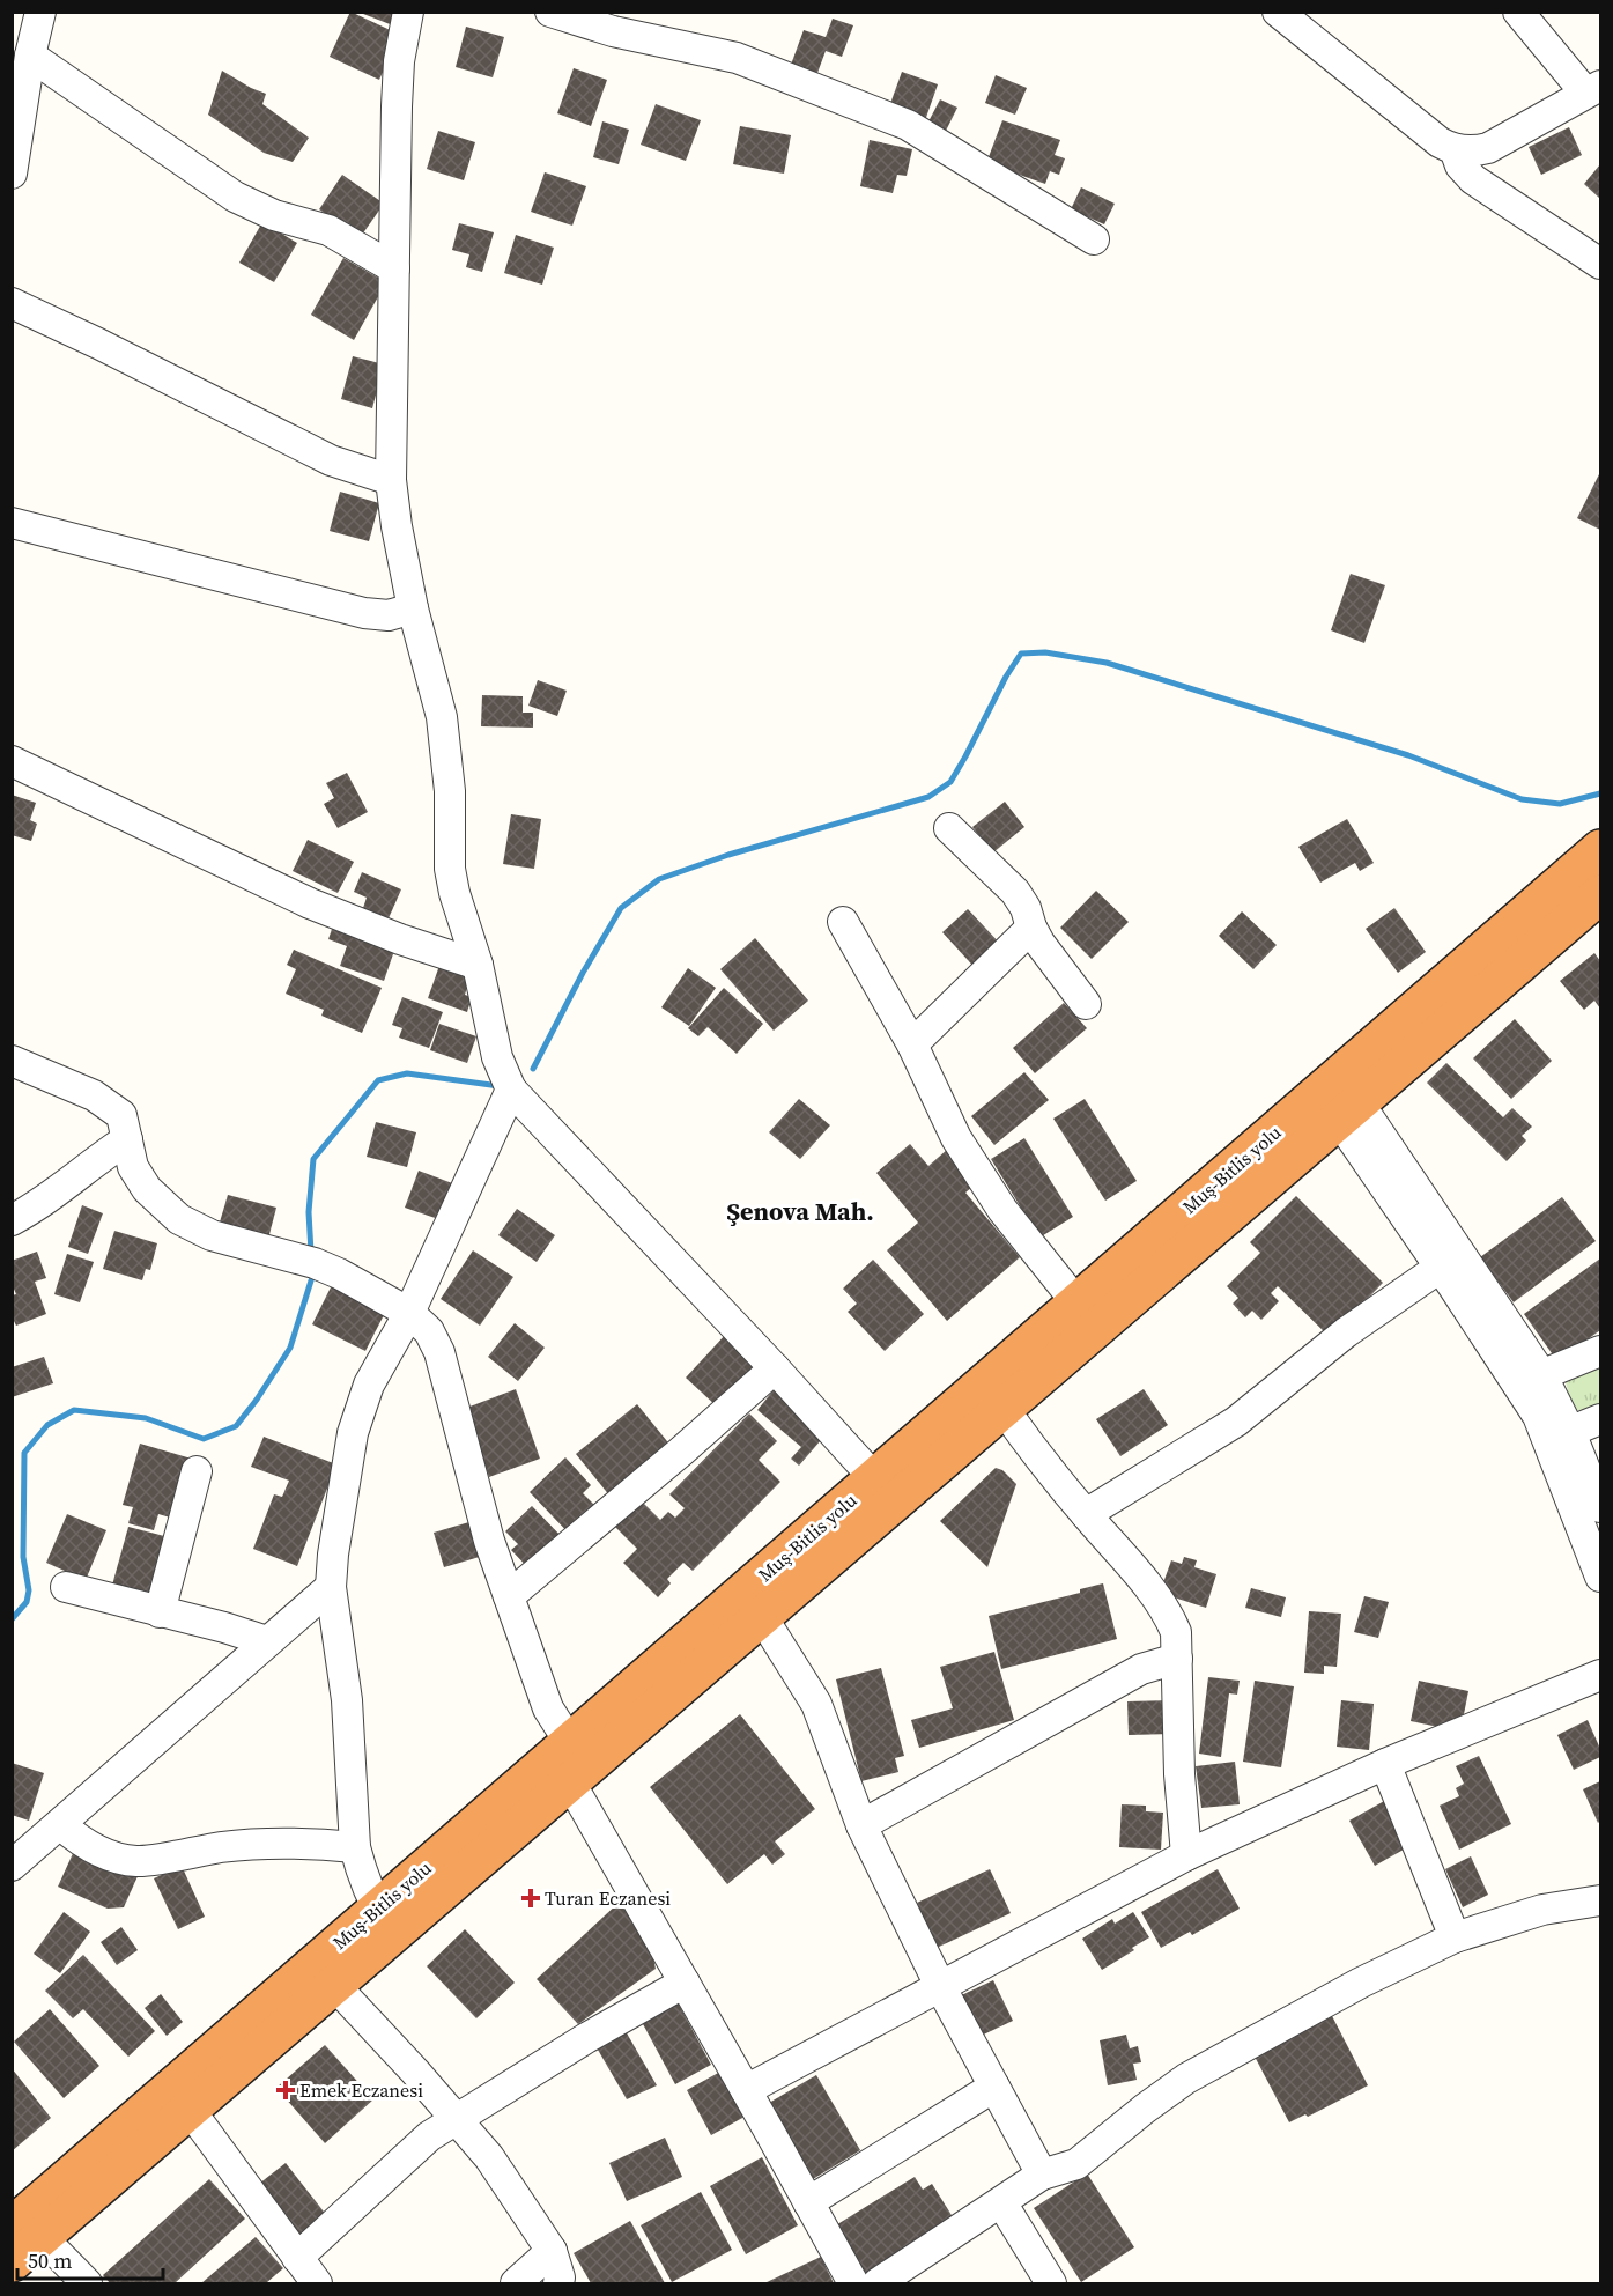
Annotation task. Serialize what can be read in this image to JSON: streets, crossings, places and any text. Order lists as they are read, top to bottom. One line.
{"streets":{"highway":["Muş-Bitlis yolu"]},"districts":["Şenova Mah."],"places":{"health":["Turan Eczanesi","Emek Eczanesi"]},"scale_bar":"50 m"}
